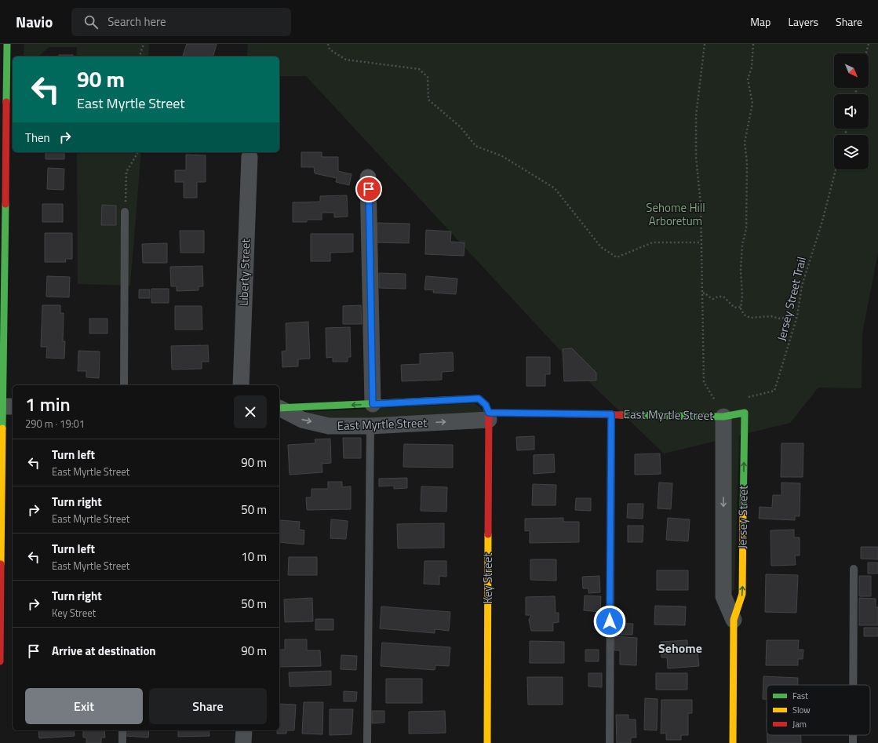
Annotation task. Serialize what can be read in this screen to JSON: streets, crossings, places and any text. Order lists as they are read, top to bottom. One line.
{"streets":{"street":["Liberty Street","East Myrtle Street","Jersey Street","Key Street"],"path":["Jersey Street Trail"]},"crossings":[["East Myrtle Street","Jersey Street"],["East Myrtle Street","Key Street"]],"districts":["Sehome"],"parks":["Sehome Hill Arboretum"],"legend":["Fast","Slow","Jam"],"north":"bottom right","page":{"header":"Navio","search":"Search here","nav":["Map","Layers","Share"],"turn":["90 m","East Myrtle Street"],"then":"Then","heading":["1 min","290 m · 19:01"],"list":[{"name":"Turn left","note":"East Myrtle Street","value":"90 m"},{"name":"Turn right","note":"East Myrtle Street","value":"50 m"},{"name":"Turn left","note":"East Myrtle Street","value":"10 m"},{"name":"Turn right","note":"Key Street","value":"50 m"},{"name":"Arrive at destination","value":"90 m"}],"buttons":["Exit","Share"]}}
